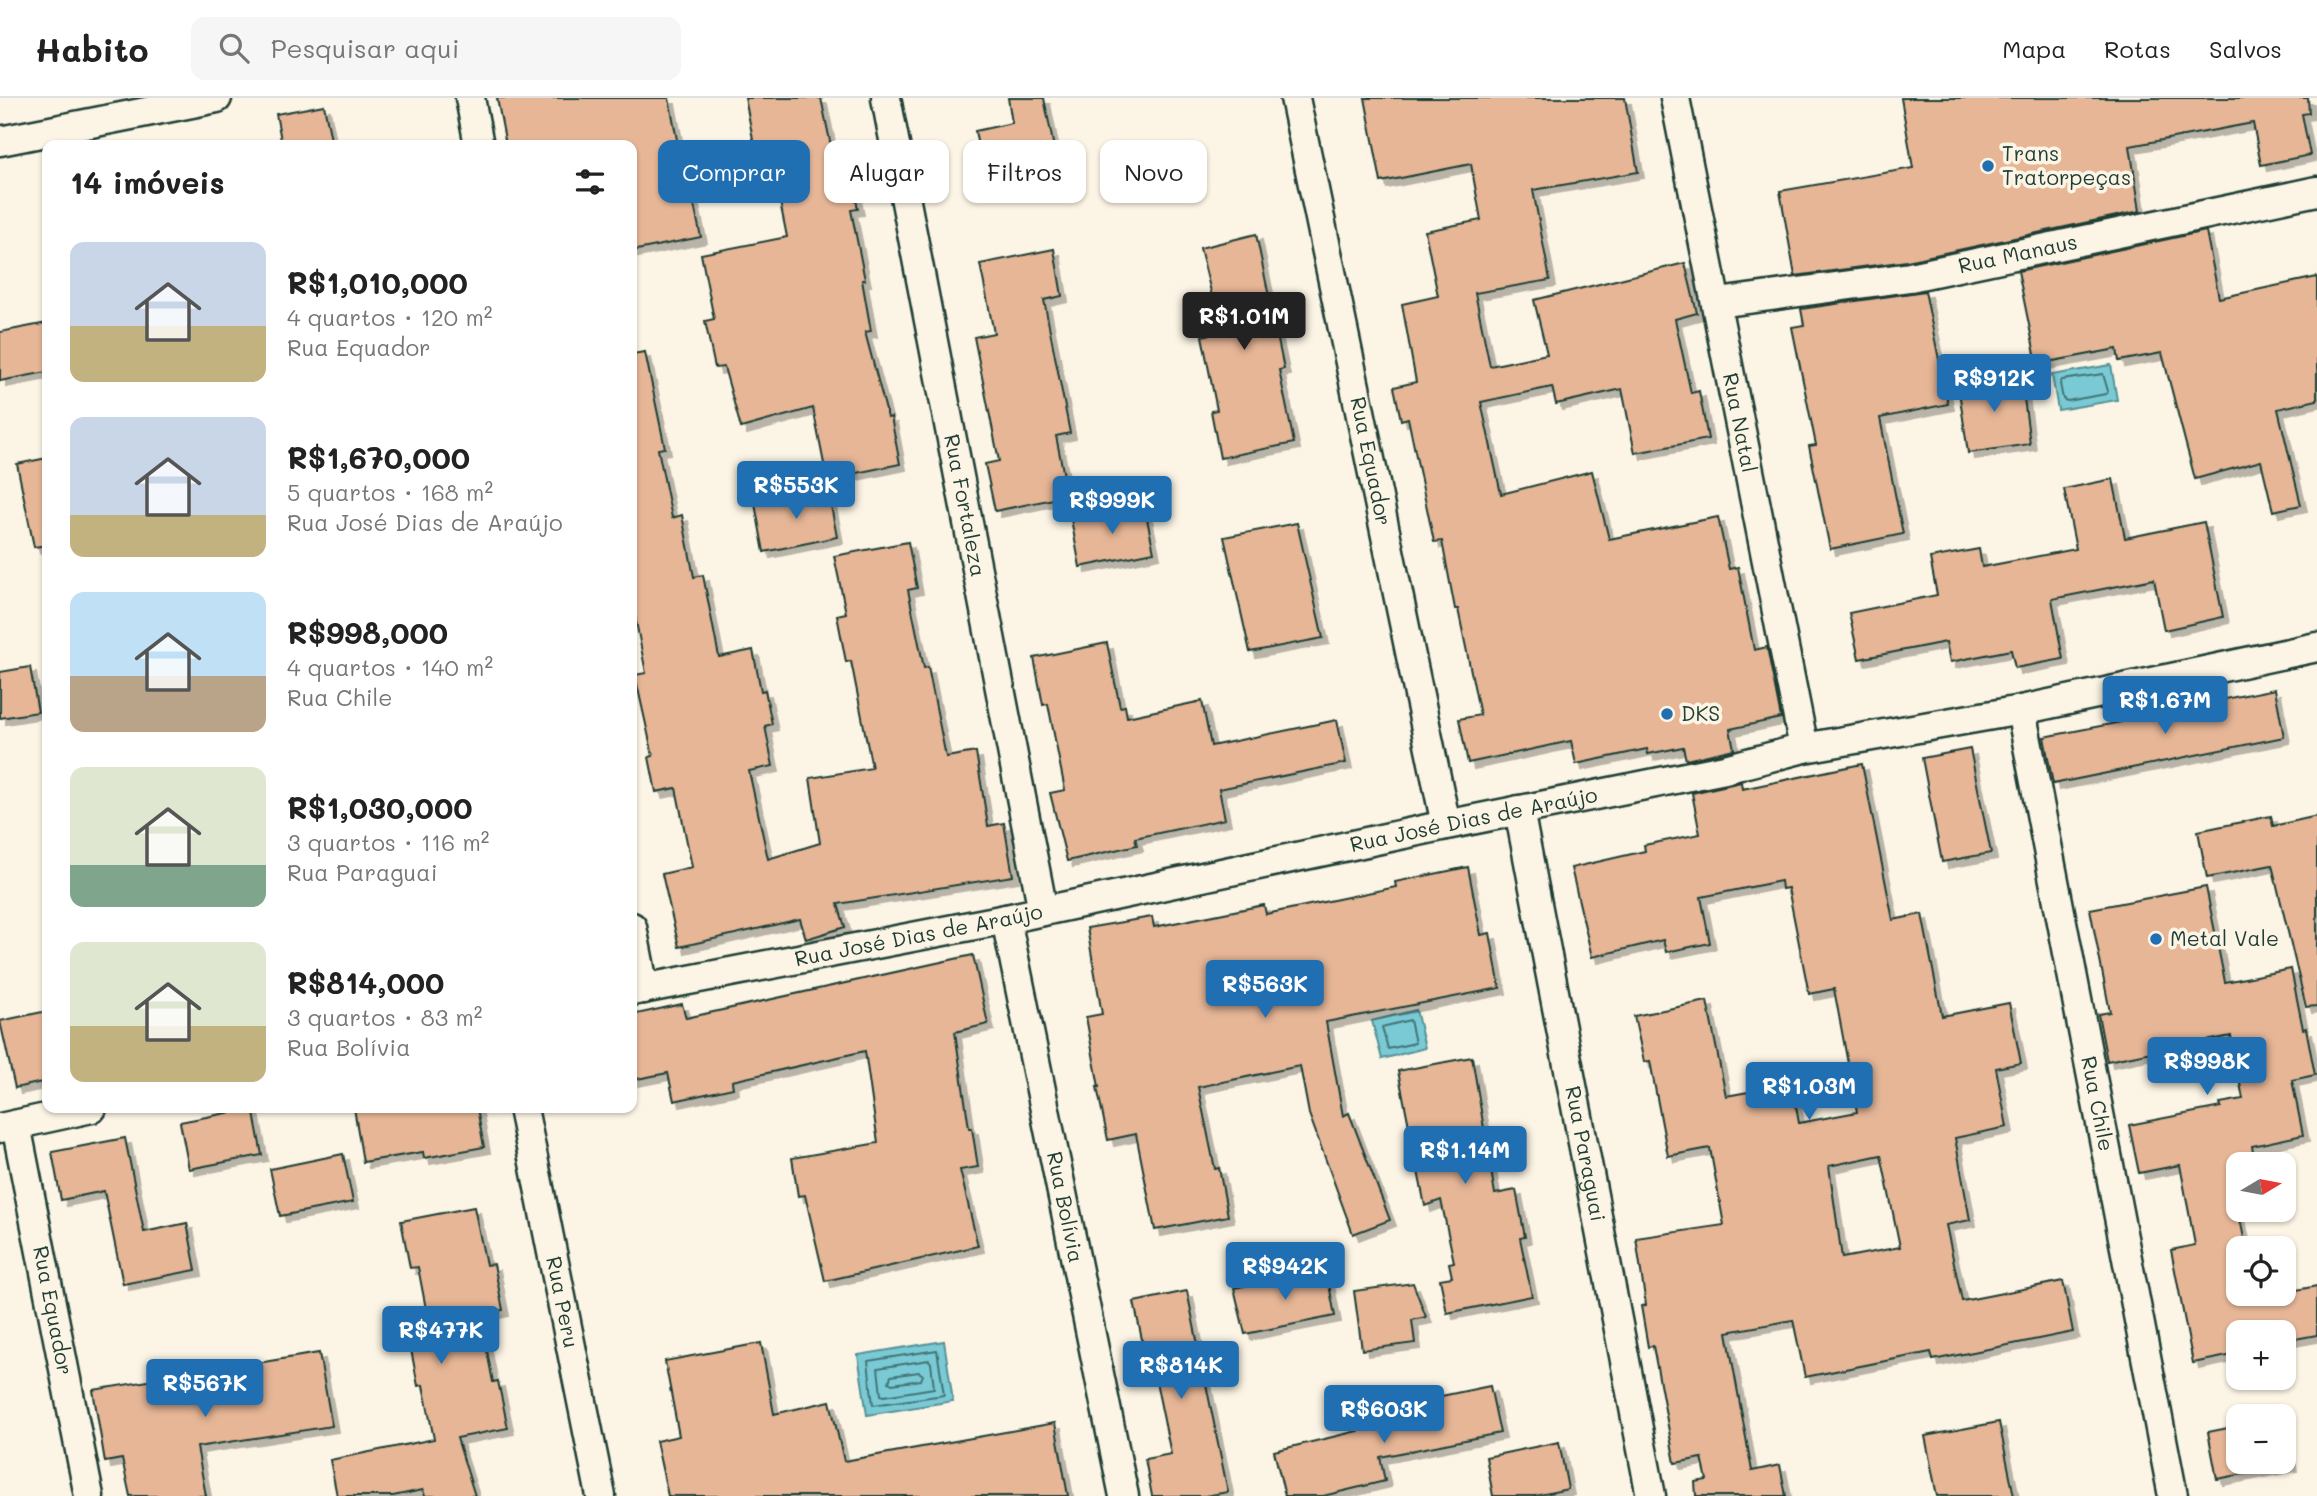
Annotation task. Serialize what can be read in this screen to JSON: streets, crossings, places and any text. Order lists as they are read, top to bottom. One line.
{"streets":{"street":["Rua Manaus","Rua Natal","Rua Equador","Rua Fortaleza","Rua José Dias de Araújo","Rua Chile","Rua Paraguai","Rua Bolívia","Rua Peru"]},"crossings":[["Rua Manaus","Rua Natal"],["Rua Natal","Rua José Dias de Araújo"],["Rua Equador","Rua José Dias de Araújo"],["Rua Fortaleza","Rua José Dias de Araújo"],["Rua José Dias de Araújo","Rua Chile"],["Rua José Dias de Araújo","Rua Paraguai"],["Rua José Dias de Araújo","Rua Bolívia"]],"places":["Trans Tratorpeças","DKS","Metal Vale"],"north":"right","page":{"header":"Habito","search":"Pesquisar aqui","nav":["Mapa","Rotas","Salvos"],"chip":["Comprar","Alugar","Filtros","Novo"],"heading":"14 imóveis","list":[{"name":"R$1,010,000","note":"4 quartos · 120 m² · Rua Equador"},{"name":"R$1,670,000","note":"5 quartos · 168 m² · Rua José Dias de Araújo"},{"name":"R$998,000","note":"4 quartos · 140 m² · Rua Chile"},{"name":"R$1,030,000","note":"3 quartos · 116 m² · Rua Paraguai"},{"name":"R$814,000","note":"3 quartos · 83 m² · Rua Bolívia"}],"price":["R$1.01M","R$912K","R$553K","R$999K","R$1.67M","R$563K","R$998K","R$1.03M","R$1.14M","R$942K","R$477K","R$814K","R$567K","R$603K"],"map_buttons":["+","−"]}}
